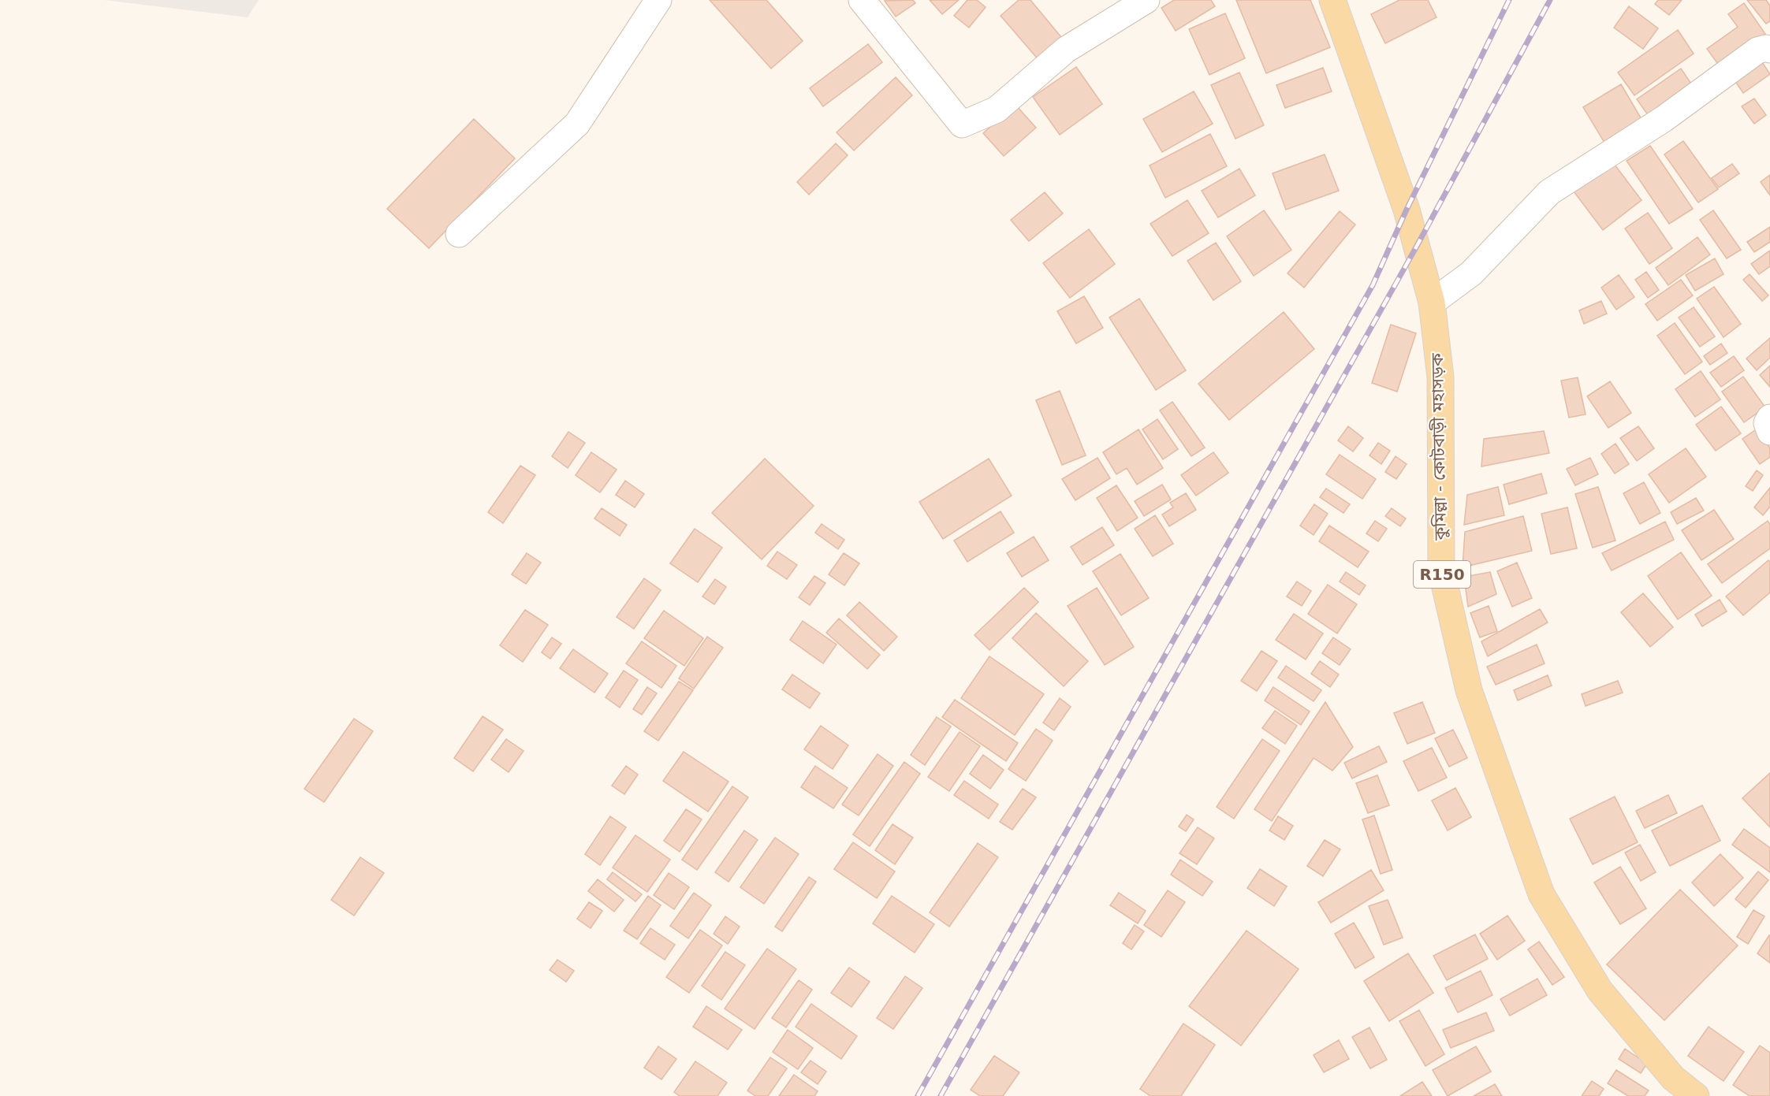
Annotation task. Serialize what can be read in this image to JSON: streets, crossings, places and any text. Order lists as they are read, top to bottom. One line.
{"streets":{"main road":["কুমিল্লা - কোটবাড়ী মহাসড়ক","R150"]}}
